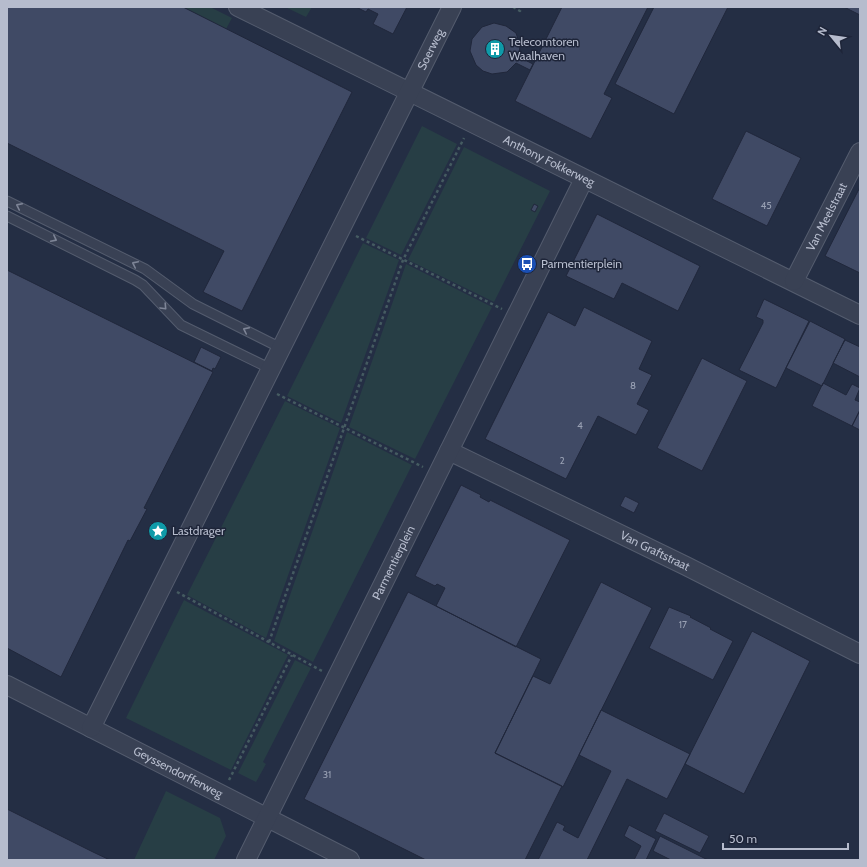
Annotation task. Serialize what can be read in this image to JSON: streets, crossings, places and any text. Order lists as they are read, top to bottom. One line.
{"streets":{"street":["Soerweg","Anthony Fokkerweg","Van Meelstraat","Van Graftstraat","Parmentierplein","Geyssendorfferweg"]},"crossings":[["Soerweg","Anthony Fokkerweg"],["Anthony Fokkerweg","Van Meelstraat"],["Anthony Fokkerweg","Parmentierplein"],["Van Graftstraat","Parmentierplein"],["Parmentierplein","Geyssendorfferweg"]],"places":{"building":["Telecomtoren Waalhaven"],"bus stop":["Parmentierplein"],"place":["Lastdrager"]},"house_numbers":["45","8","4","2","17","31"],"scale_bar":"50 m","north":"top left"}
